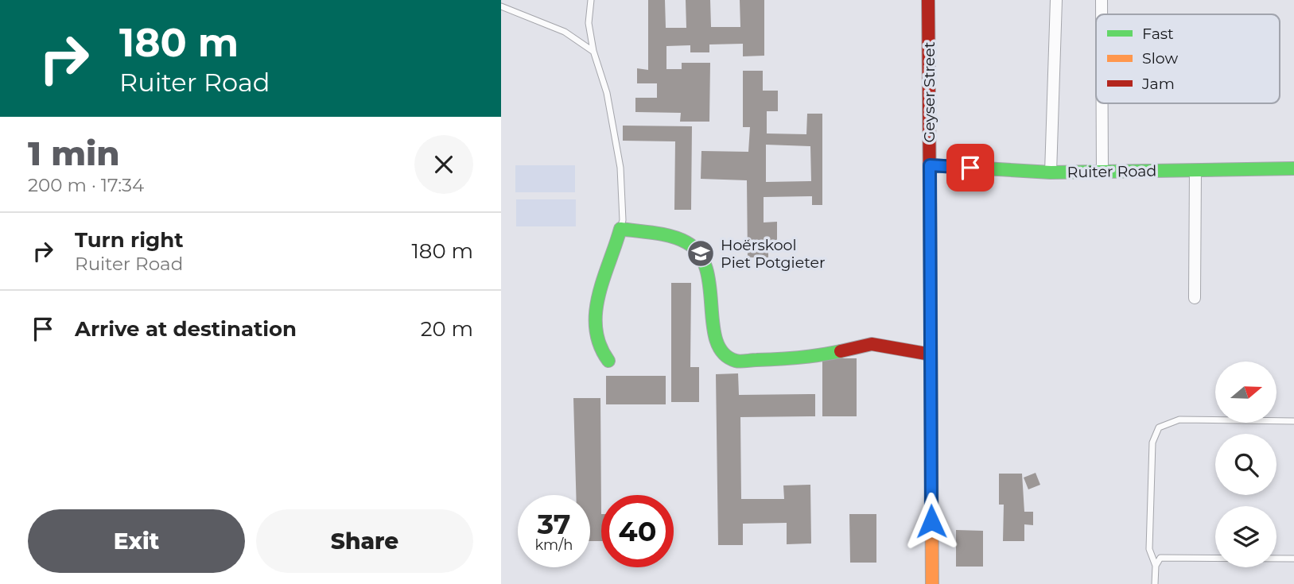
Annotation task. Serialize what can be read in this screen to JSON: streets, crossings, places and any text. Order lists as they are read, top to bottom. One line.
{"streets":{"street":["Geyser Street","Ruiter Road"]},"crossings":[["Geyser Street","Ruiter Road"]],"places":{"school or university":["Hoërskool Piet Potgieter"]},"legend":["Fast","Slow","Jam"],"north":"right","page":{"turn":["180 m","Ruiter Road"],"heading":["1 min","200 m · 17:34"],"list":[{"name":"Turn right","note":"Ruiter Road","value":"180 m"},{"name":"Arrive at destination","value":"20 m"}],"speed":"37 km/h","limit":"40","buttons":["Exit","Share"]}}
